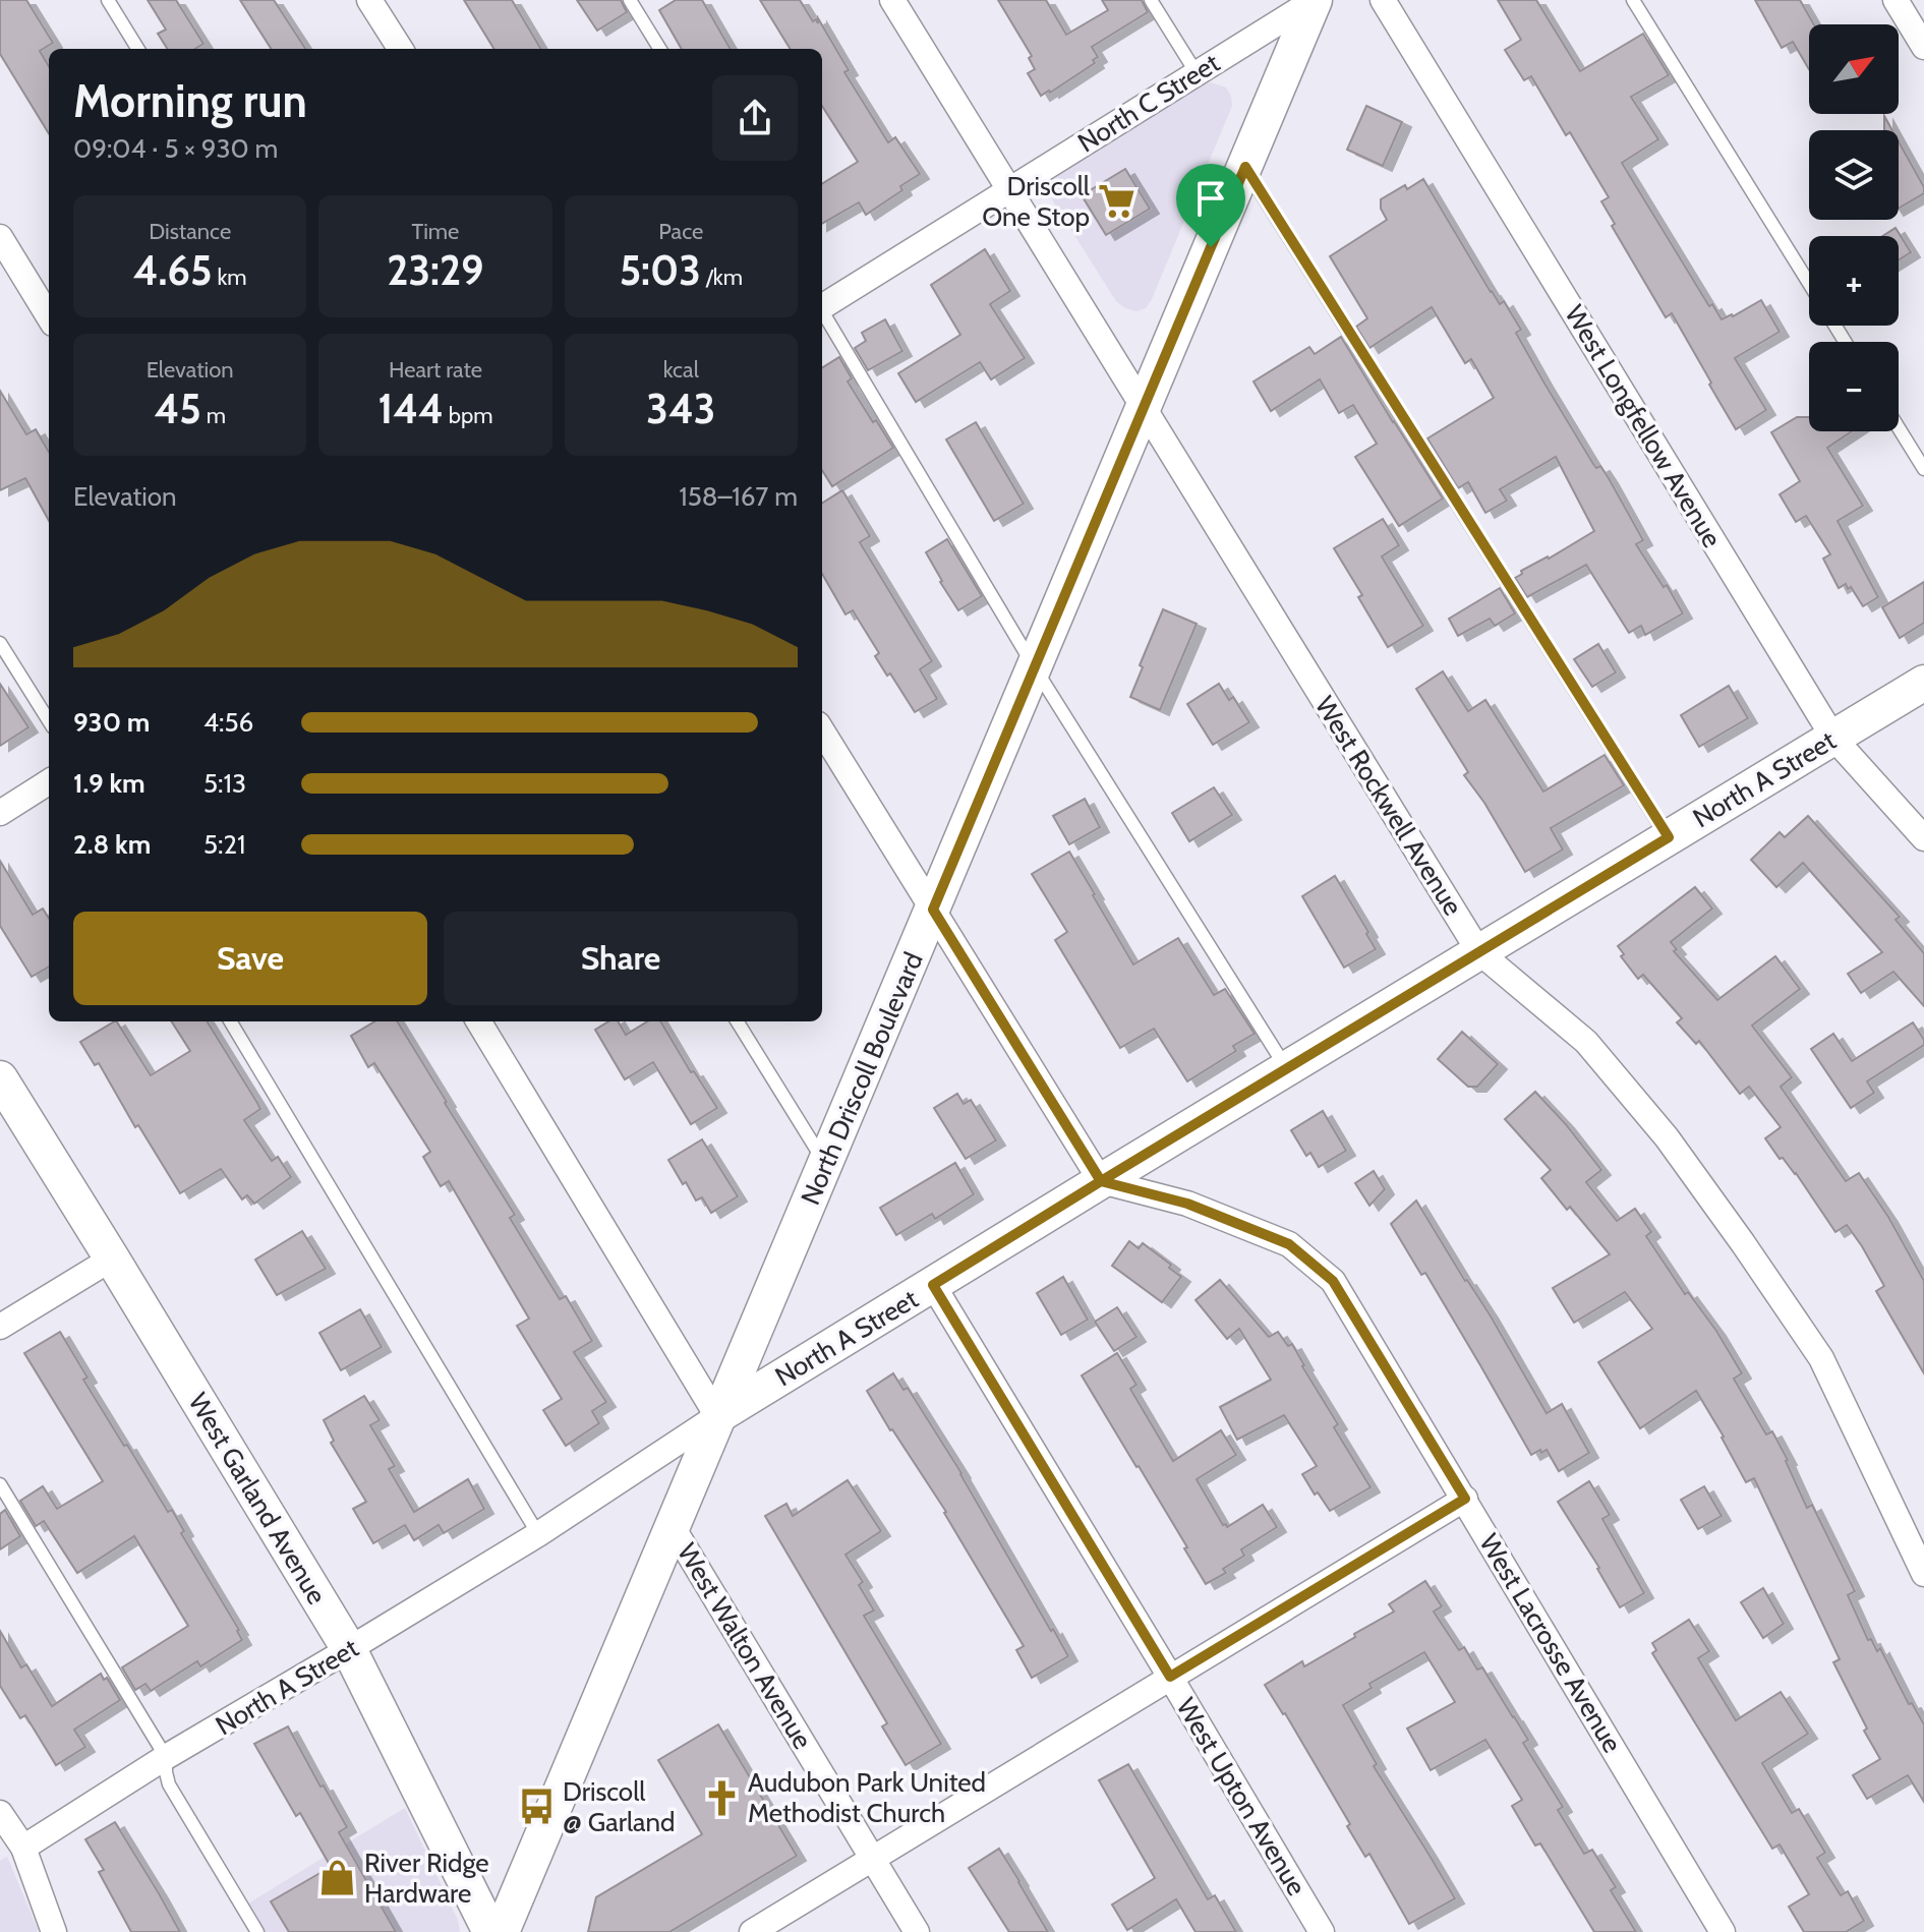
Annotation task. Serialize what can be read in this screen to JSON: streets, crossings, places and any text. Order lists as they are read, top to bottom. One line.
{"streets":{"street":["North C Street","West Longfellow Avenue","North A Street","West Rockwell Avenue","North Driscoll Boulevard","West Garland Avenue","West Lacrosse Avenue","West Walton Avenue","West Upton Avenue"]},"crossings":[["North C Street","West Rockwell Avenue"],["North C Street","North Driscoll Boulevard"],["West Longfellow Avenue","North A Street"],["North A Street","West Rockwell Avenue"],["North A Street","North Driscoll Boulevard"],["North A Street","West Garland Avenue"],["North A Street","West Lacrosse Avenue"],["North A Street","West Upton Avenue"],["West Rockwell Avenue","North Driscoll Boulevard"],["North Driscoll Boulevard","West Walton Avenue"]],"places":{"supermarket":["Driscoll One Stop"],"church":["Audubon Park United Methodist Church"],"bus stop":["Driscoll @ Garland"],"shop":["River Ridge Hardware"]},"north":"top right","page":{"map_buttons":["+","−"],"heading":["Morning run","09:04 · 5 × 930 m"],"stats":[["Distance","4.65 km"],["Time","23:29"],["Pace","5:03 /km"],["Elevation","45 m"],["Heart rate","144 bpm"],["kcal","343"]],"chart":["Elevation","158–167 m"],"list":[{"name":"930 m","note":"4:56"},{"name":"1.9 km","note":"5:13"},{"name":"2.8 km","note":"5:21"}],"buttons":["Save","Share"]}}
